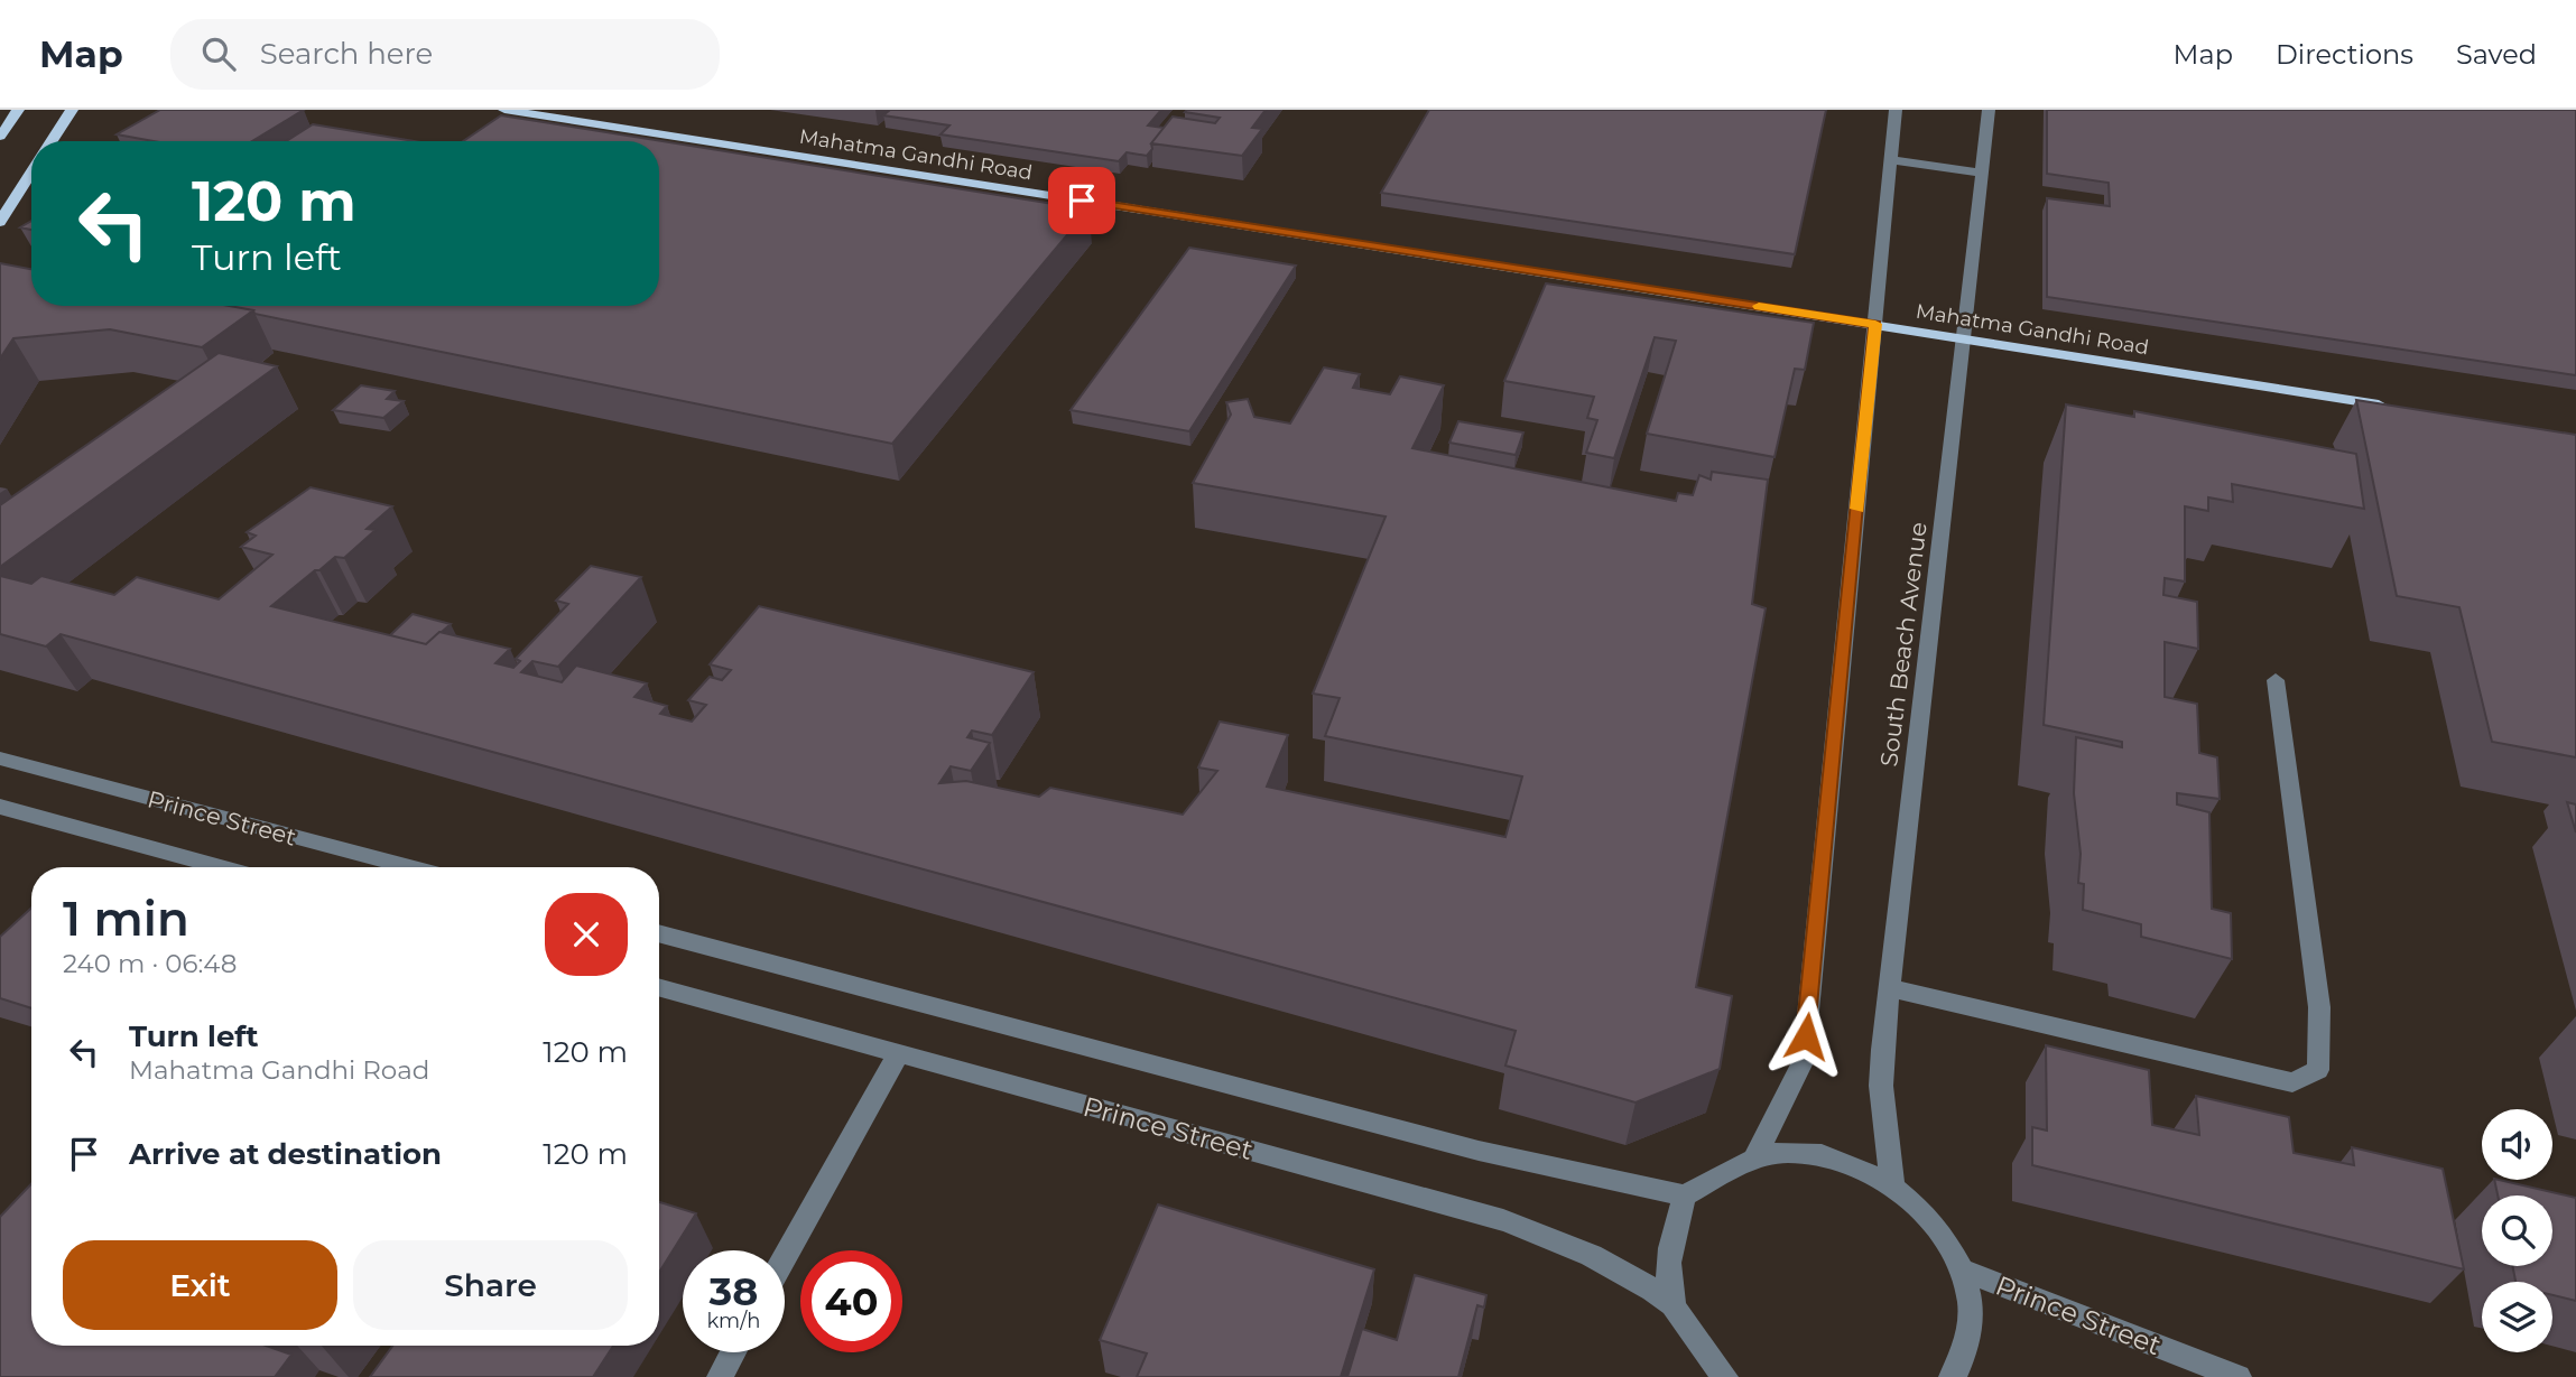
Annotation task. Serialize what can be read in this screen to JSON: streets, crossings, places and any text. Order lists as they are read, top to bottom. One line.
{"streets":{"main road":["Mahatma Gandhi Road"],"street":["South Beach Avenue","Prince Street"]},"crossings":[["Mahatma Gandhi Road","South Beach Avenue"]],"page":{"header":"Map","search":"Search here","nav":["Map","Directions","Saved"],"turn":["120 m","Turn left"],"heading":["1 min","240 m · 06:48"],"list":[{"name":"Turn left","note":"Mahatma Gandhi Road","value":"120 m"},{"name":"Arrive at destination","value":"120 m"}],"buttons":["Exit","Share"],"speed":"38 km/h","limit":"40"}}
